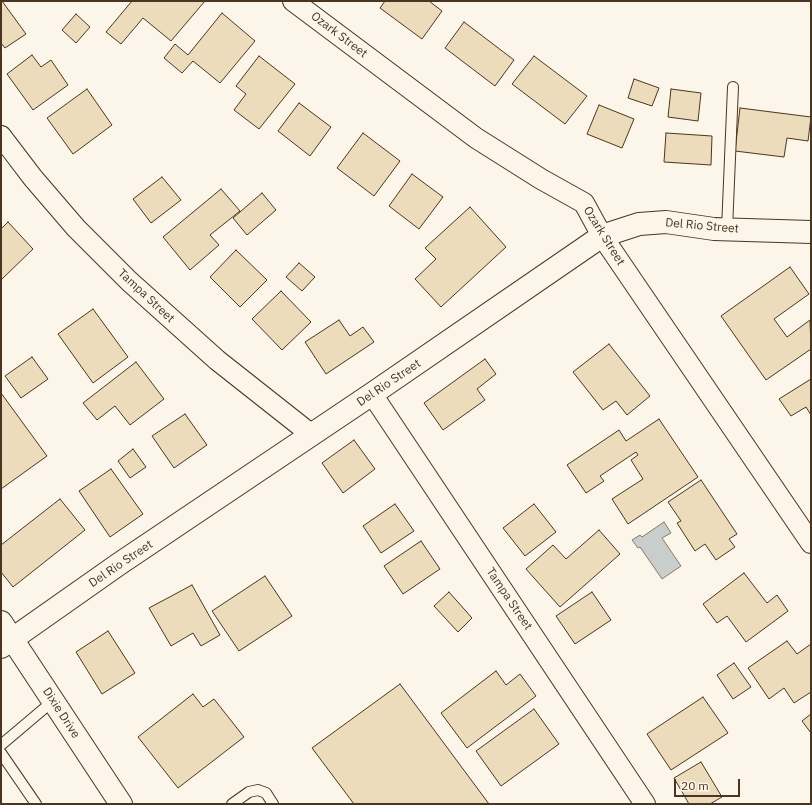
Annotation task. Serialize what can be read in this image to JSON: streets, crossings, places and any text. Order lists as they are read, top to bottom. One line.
{"streets":{"street":["Ozark Street","Del Rio Street","Tampa Street","Dixie Drive"]},"crossings":[["Ozark Street","Del Rio Street"],["Del Rio Street","Tampa Street"],["Del Rio Street","Dixie Drive"]],"scale_bar":"20 m"}
